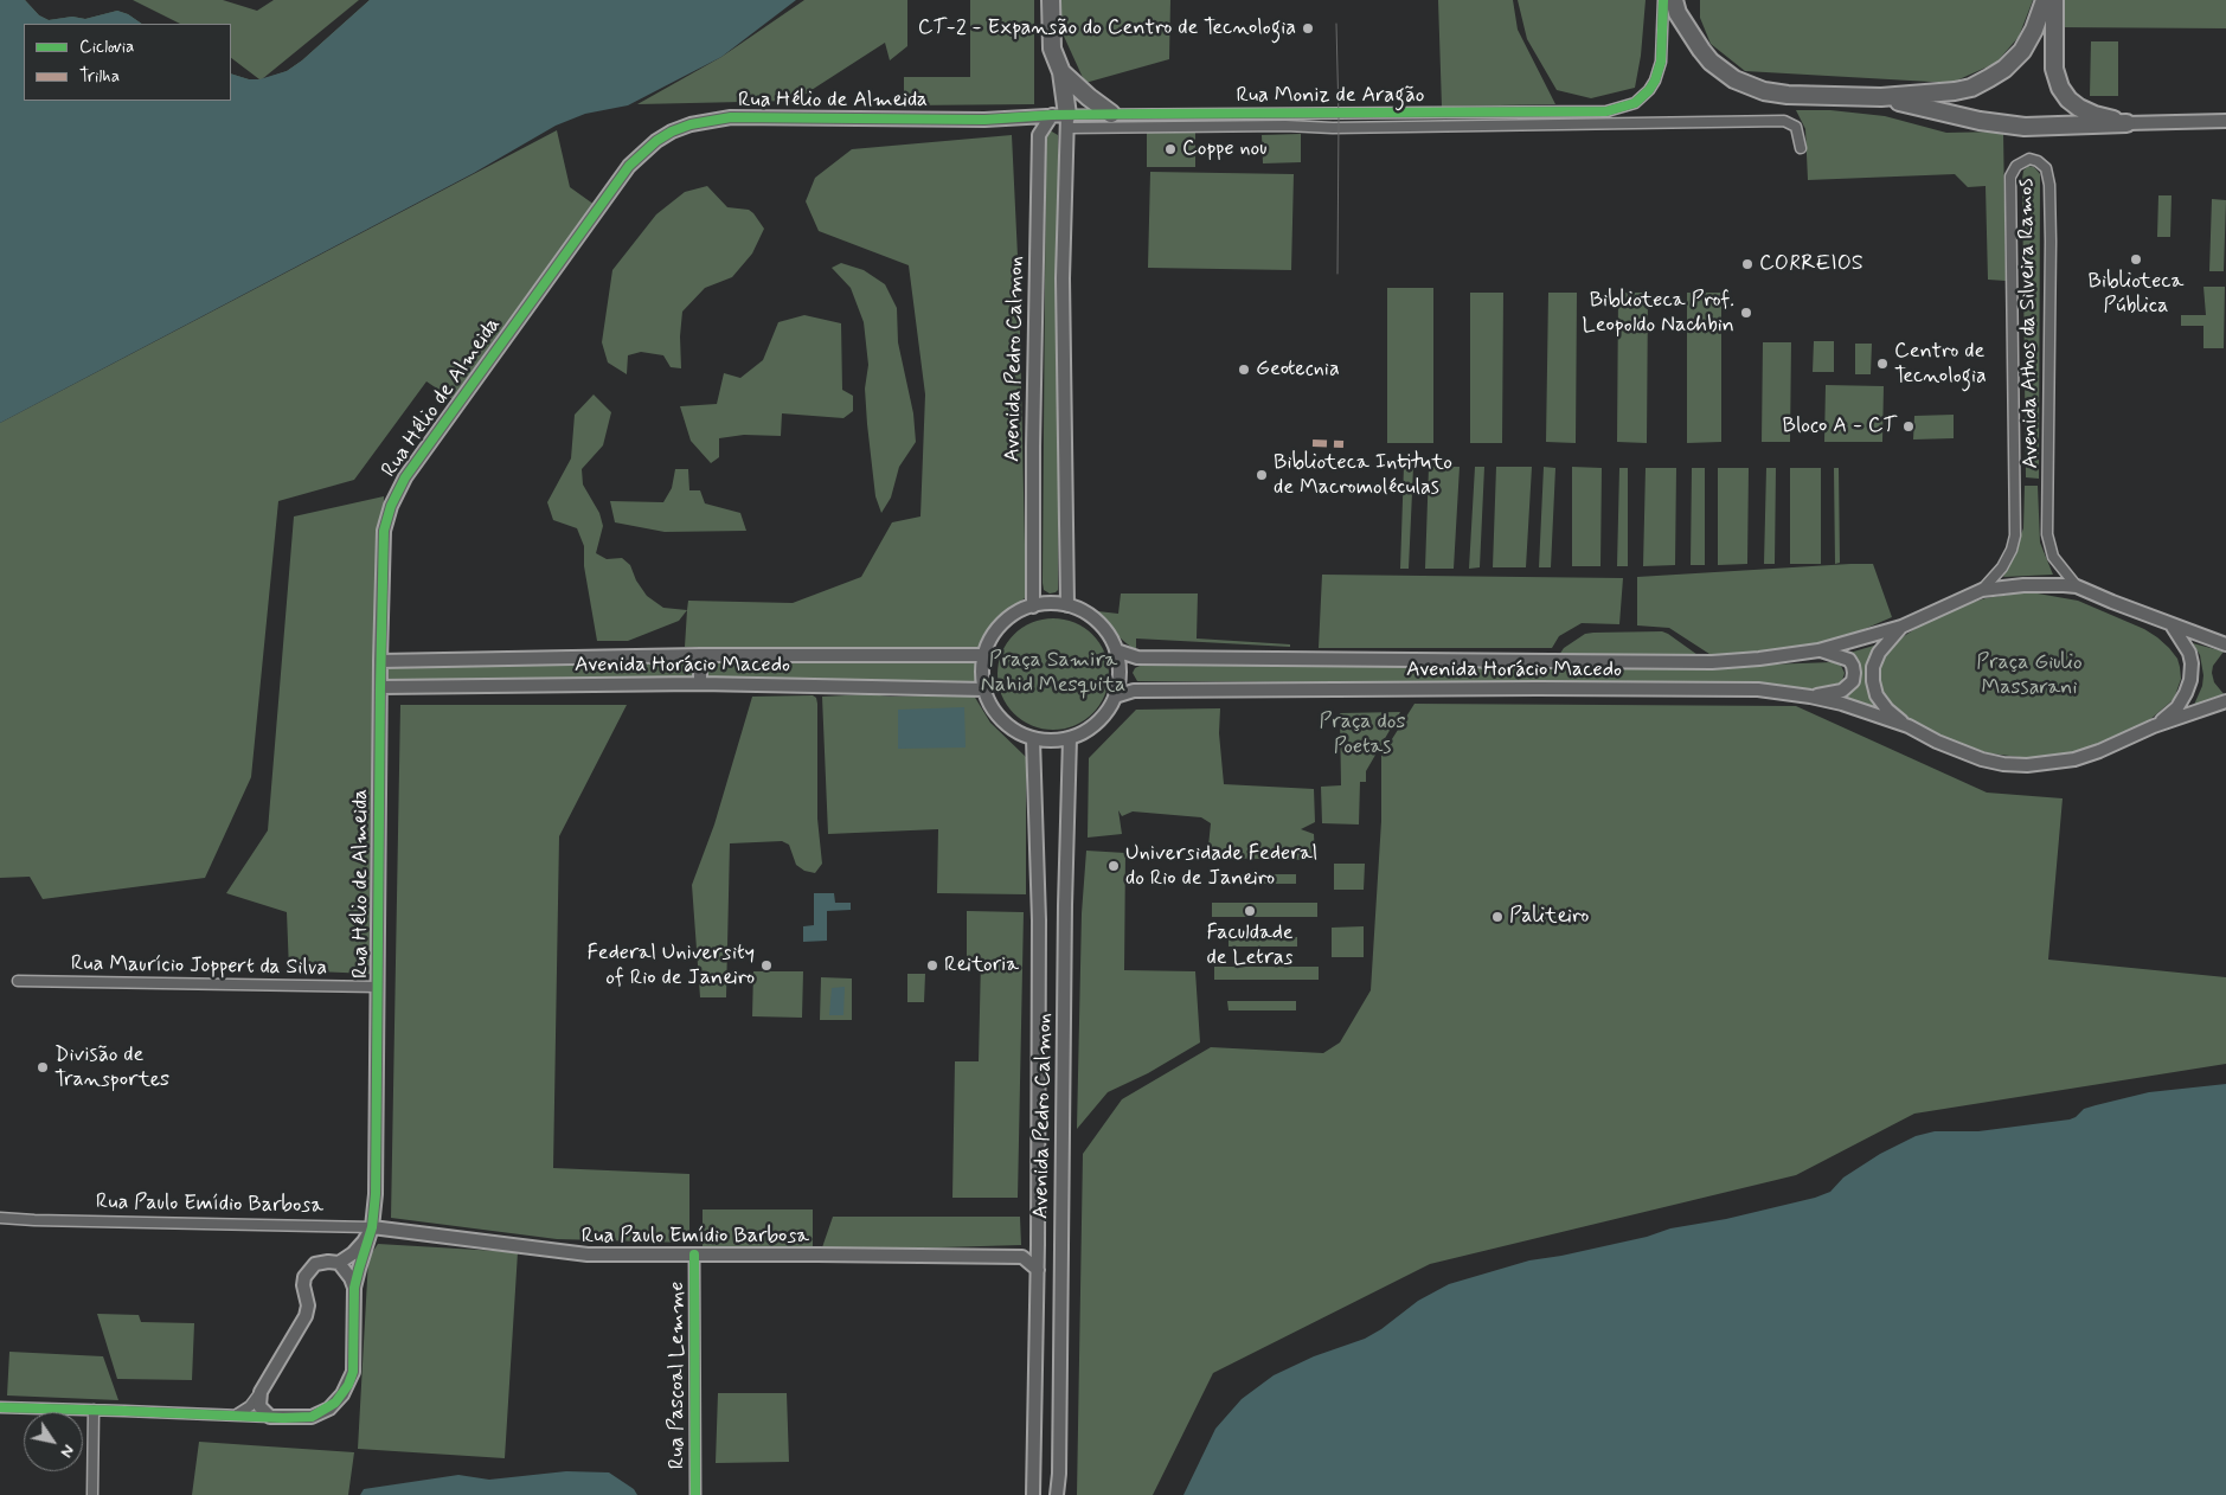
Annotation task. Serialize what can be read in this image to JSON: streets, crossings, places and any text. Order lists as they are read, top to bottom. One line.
{"streets":{"street":["Rua Moniz de Aragão","Rua Hélio de Almeida","Avenida Athos da Silveira Ramos","Avenida Pedro Calmon","Avenida Horácio Macedo","Rua Maurício Joppert da Silva","Rua Paulo Emídio Barbosa","Rua Pascoal Lemme"]},"crossings":[["Rua Moniz de Aragão","Rua Hélio de Almeida"],["Rua Hélio de Almeida","Avenida Horácio Macedo"],["Rua Hélio de Almeida","Rua Maurício Joppert da Silva"],["Rua Hélio de Almeida","Rua Paulo Emídio Barbosa"],["Avenida Pedro Calmon","Avenida Horácio Macedo"],["Rua Paulo Emídio Barbosa","Rua Pascoal Lemme"]],"parks":["Praça Samira Nahid Mesquita","Praça Giulio Massarani","Praça dos Poetas"],"places":["CT-2 - Expansão do Centro de Tecnologia","Coppe nou","Biblioteca Pública","CORREIOS","Biblioteca Prof. Leopoldo Nachbin","Centro de Tecnologia","Geotecnia","Bloco A - CT","Biblioteca Intituto de Macromoléculas","Universidade Federal do Rio de Janeiro","Faculdade de Letras","Paliteiro","Federal University of Rio de Janeiro","Reitoria","Divisão de Transportes"],"legend":["Ciclovia","Trilha"],"north":"bottom right"}
